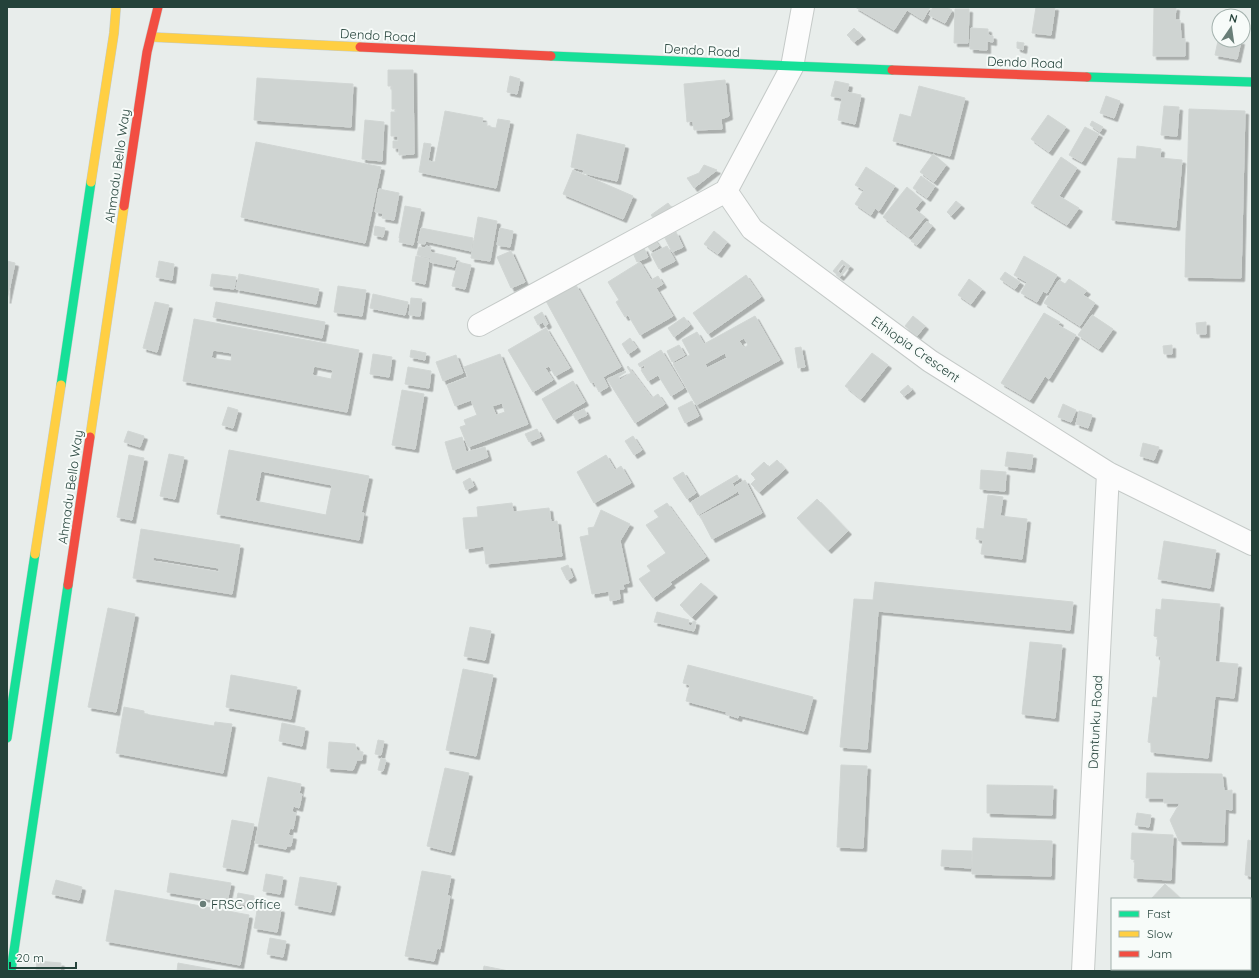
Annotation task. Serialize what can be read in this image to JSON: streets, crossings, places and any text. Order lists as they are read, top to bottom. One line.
{"streets":{"main road":["Dendo Road","Ahmadu Bello Way"],"street":["Ethiopia Crescent","Dantunku Road"]},"crossings":[["Dendo Road","Ahmadu Bello Way"],["Ethiopia Crescent","Dantunku Road"]],"places":["FRSC office"],"legend":["Fast","Slow","Jam"],"scale_bar":"20 m","north":"top"}
